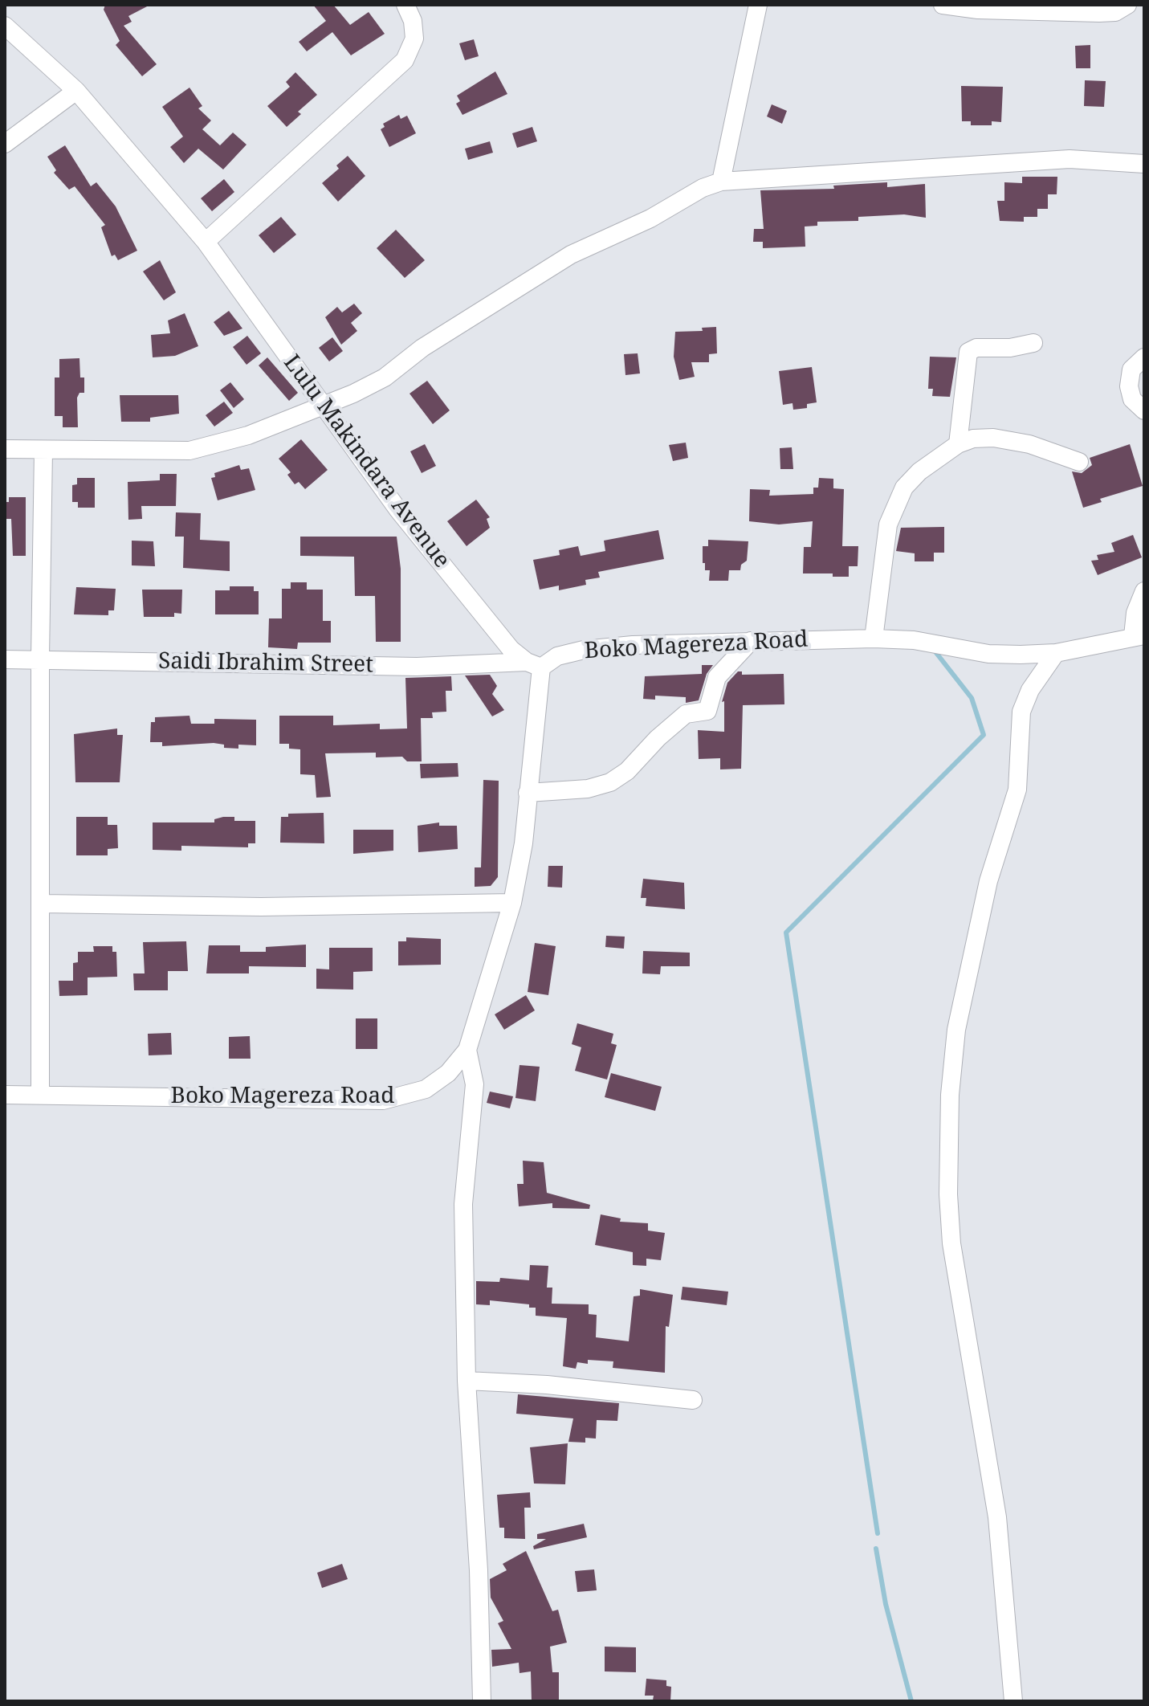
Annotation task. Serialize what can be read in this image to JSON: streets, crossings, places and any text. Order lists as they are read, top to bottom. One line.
{"streets":{"street":["Lulu Makindara Avenue","Boko Magereza Road","Saidi Ibrahim Street"]},"crossings":[["Lulu Makindara Avenue","Boko Magereza Road"],["Lulu Makindara Avenue","Saidi Ibrahim Street"],["Boko Magereza Road","Saidi Ibrahim Street"]]}
